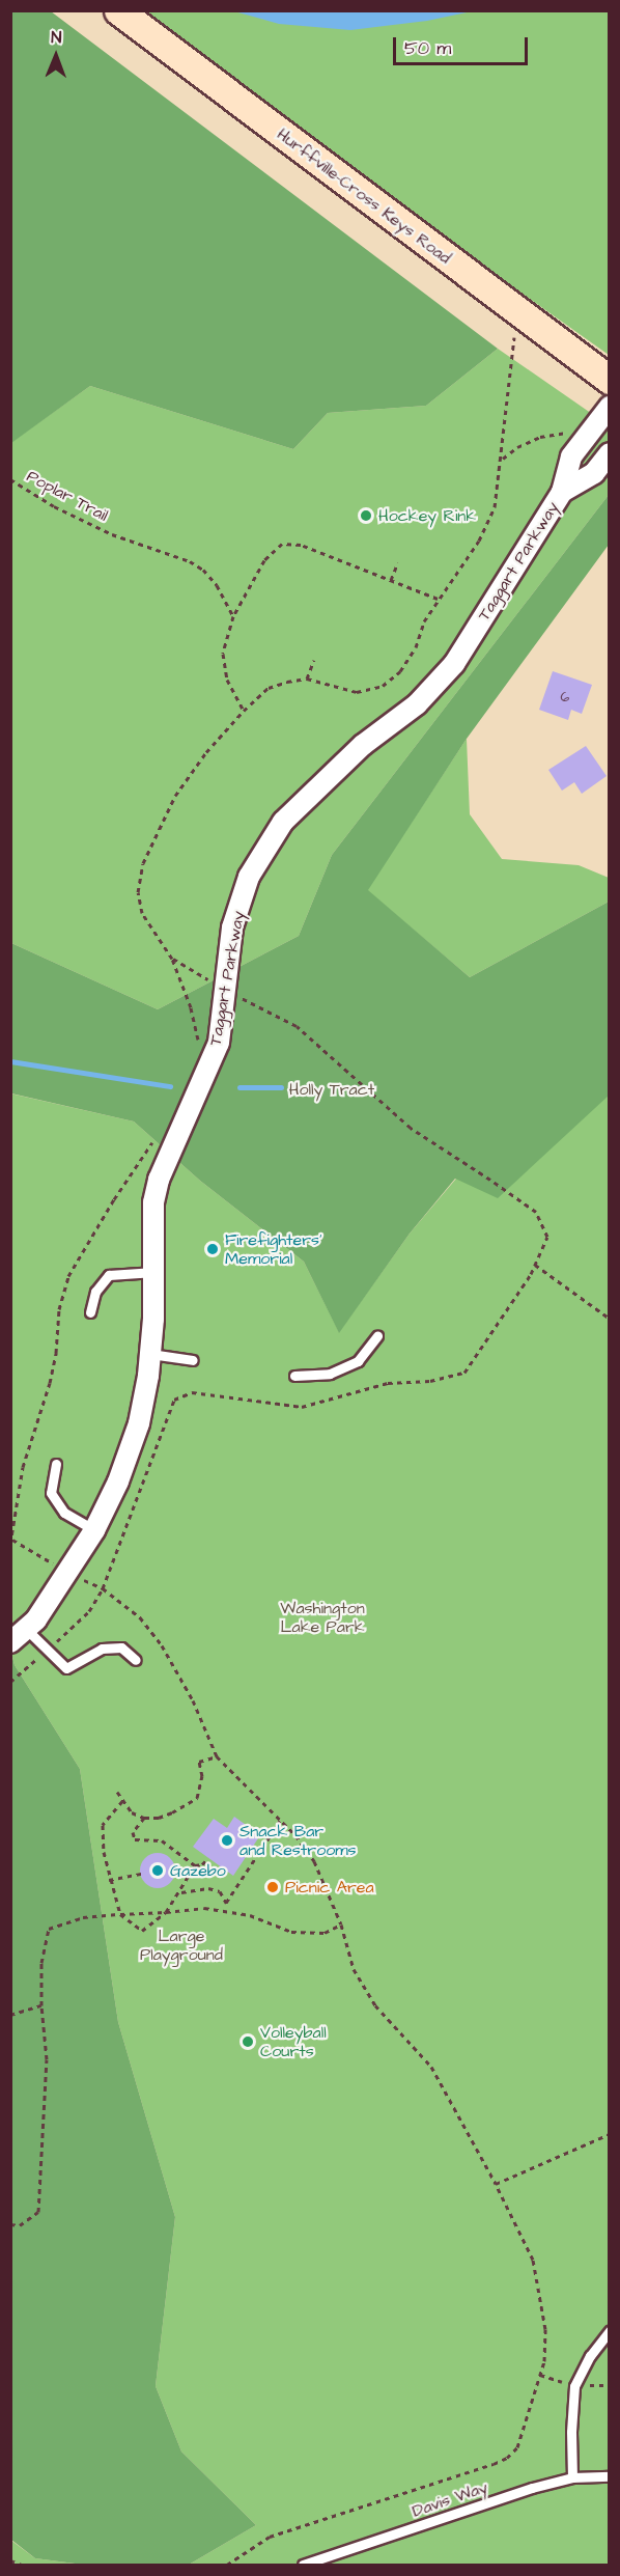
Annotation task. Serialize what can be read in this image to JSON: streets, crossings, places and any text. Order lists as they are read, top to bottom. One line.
{"streets":{"main road":["Hurffville-Cross Keys Road"],"street":["Taggart Parkway"],"lane":["Davis Way"],"path":["Poplar Trail"]},"parks":["Holly Tract","Washington Lake Park","Large Playground"],"places":["Hockey Rink","Firefighters' Memorial","Snack Bar and Restrooms","Gazebo","Picnic Area","Volleyball Courts"],"house_numbers":["6"],"scale_bar":"50 m","north":"top"}
